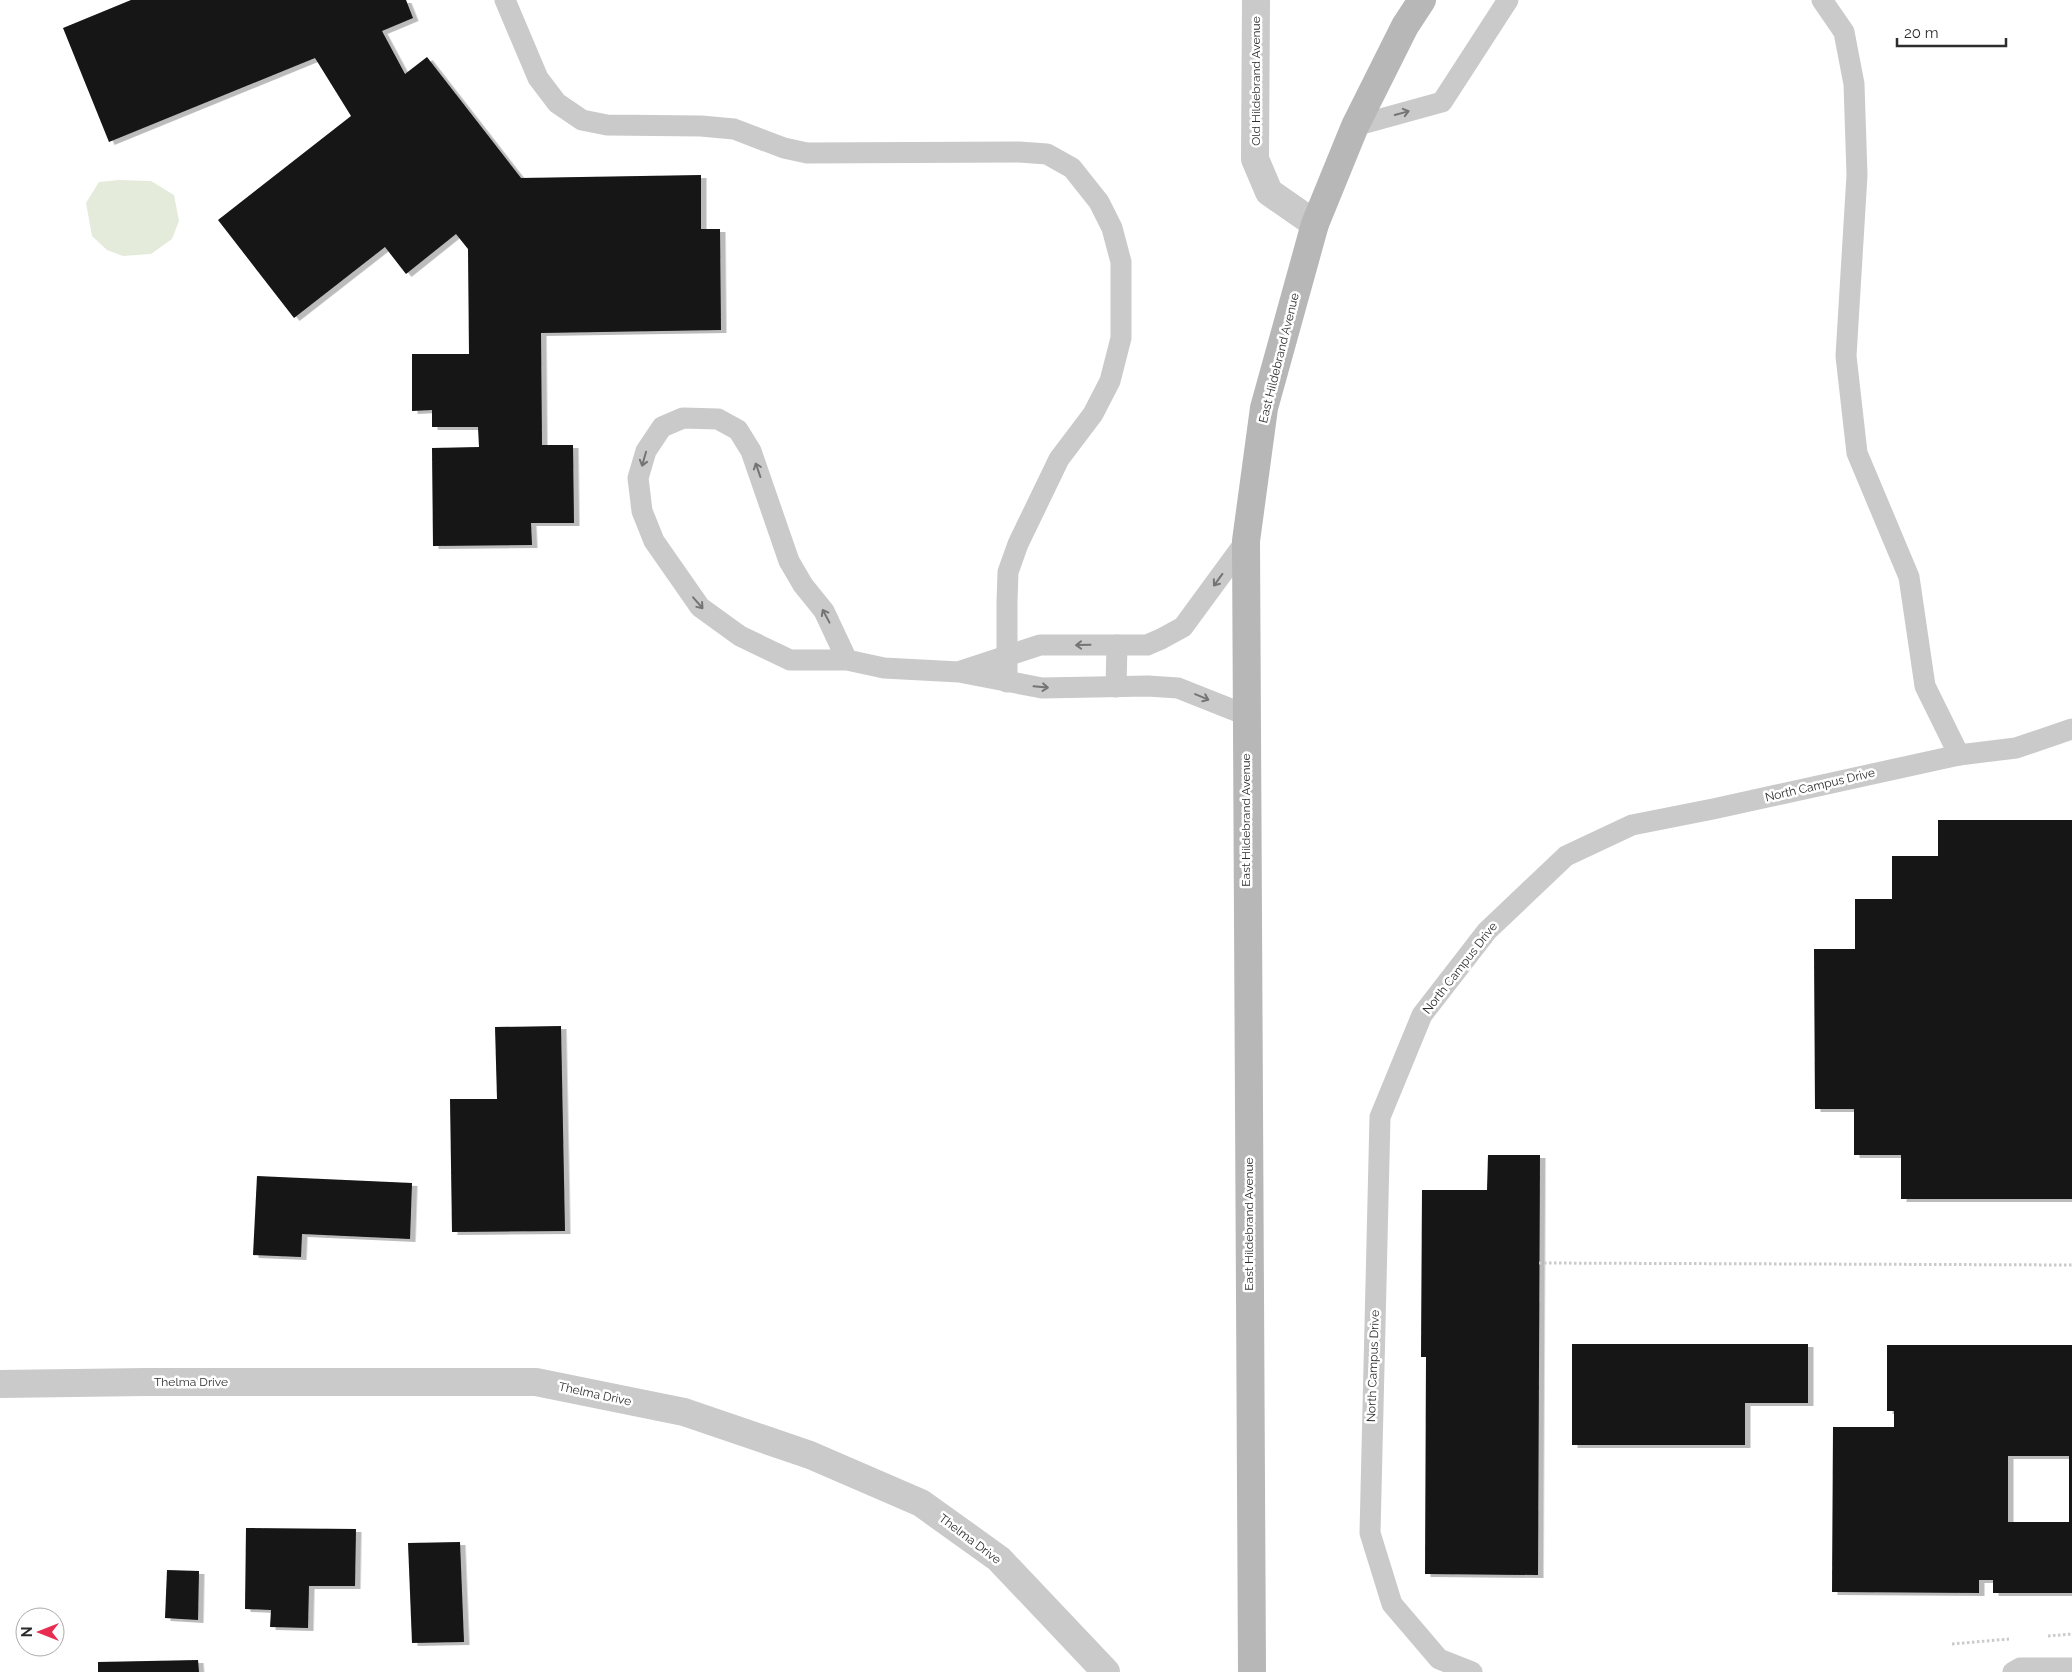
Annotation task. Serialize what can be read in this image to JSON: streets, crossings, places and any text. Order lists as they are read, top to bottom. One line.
{"streets":{"main road":["East Hildebrand Avenue"],"street":["Old Hildebrand Avenue","Thelma Drive"],"lane":["North Campus Drive"]},"crossings":[["Old Hildebrand Avenue","East Hildebrand Avenue"]],"scale_bar":"20 m","north":"left"}
